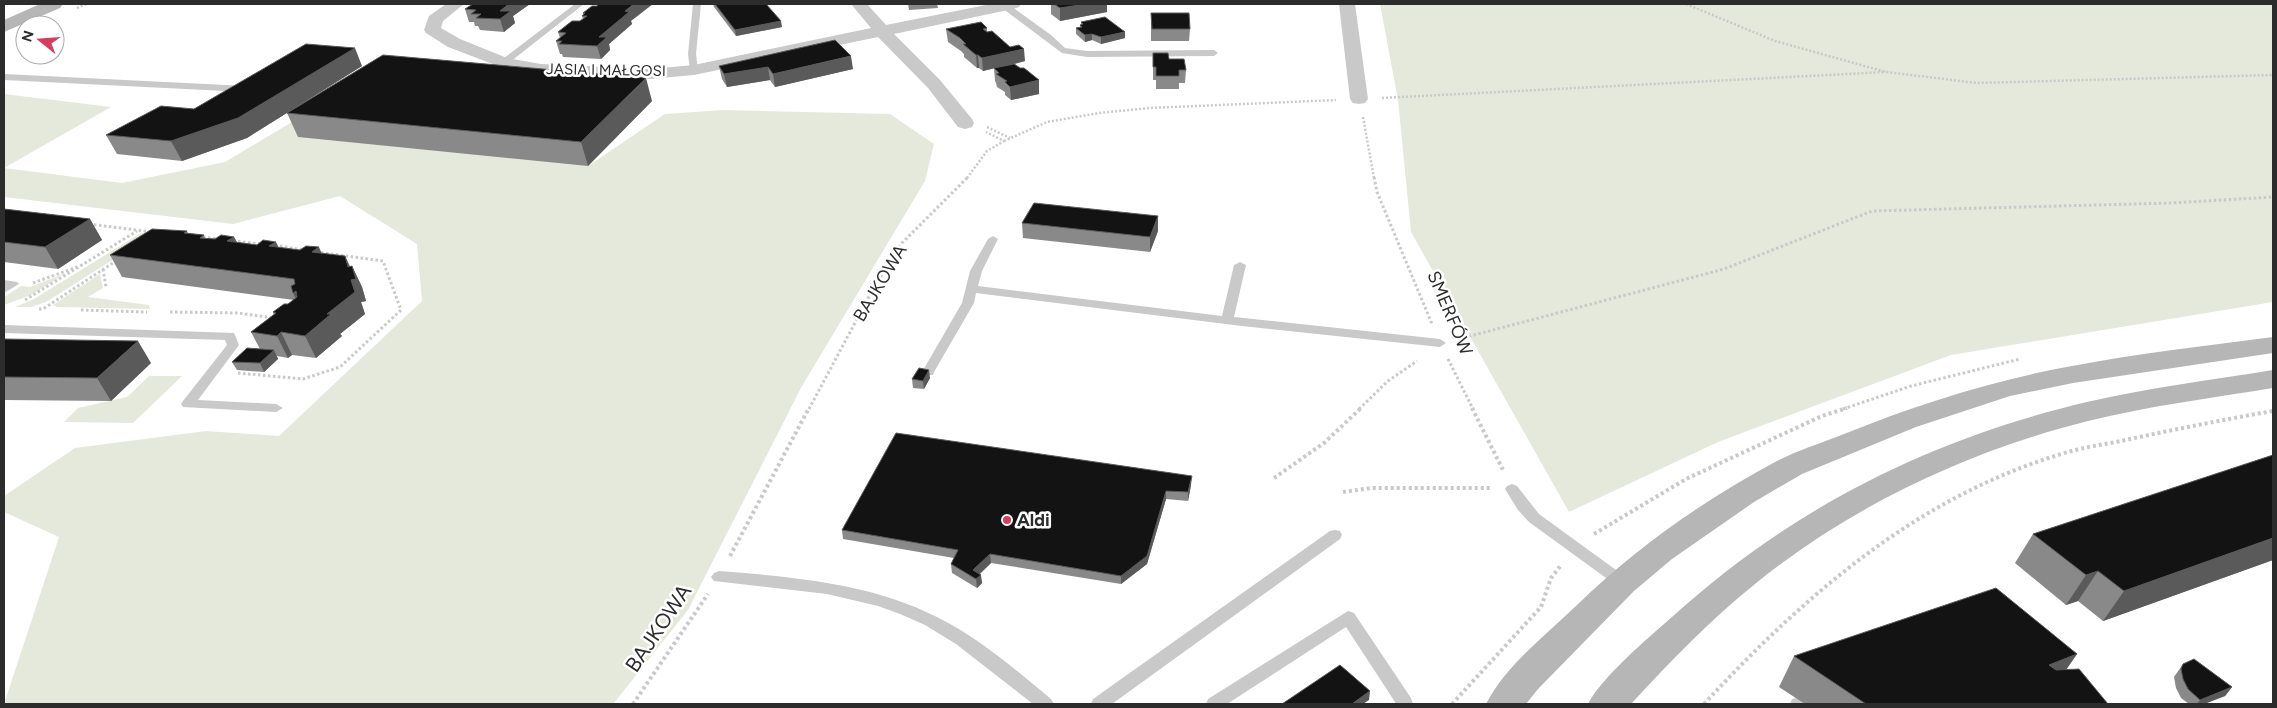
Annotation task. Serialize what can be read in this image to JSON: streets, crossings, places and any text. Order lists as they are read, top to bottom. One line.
{"streets":{"street":["JASIA I MAŁGOSI"],"path":["BAJKOWA","SMERFÓW"]},"crossings":[["BAJKOWA","SMERFÓW"]],"places":["Aldi"],"north":"left"}
